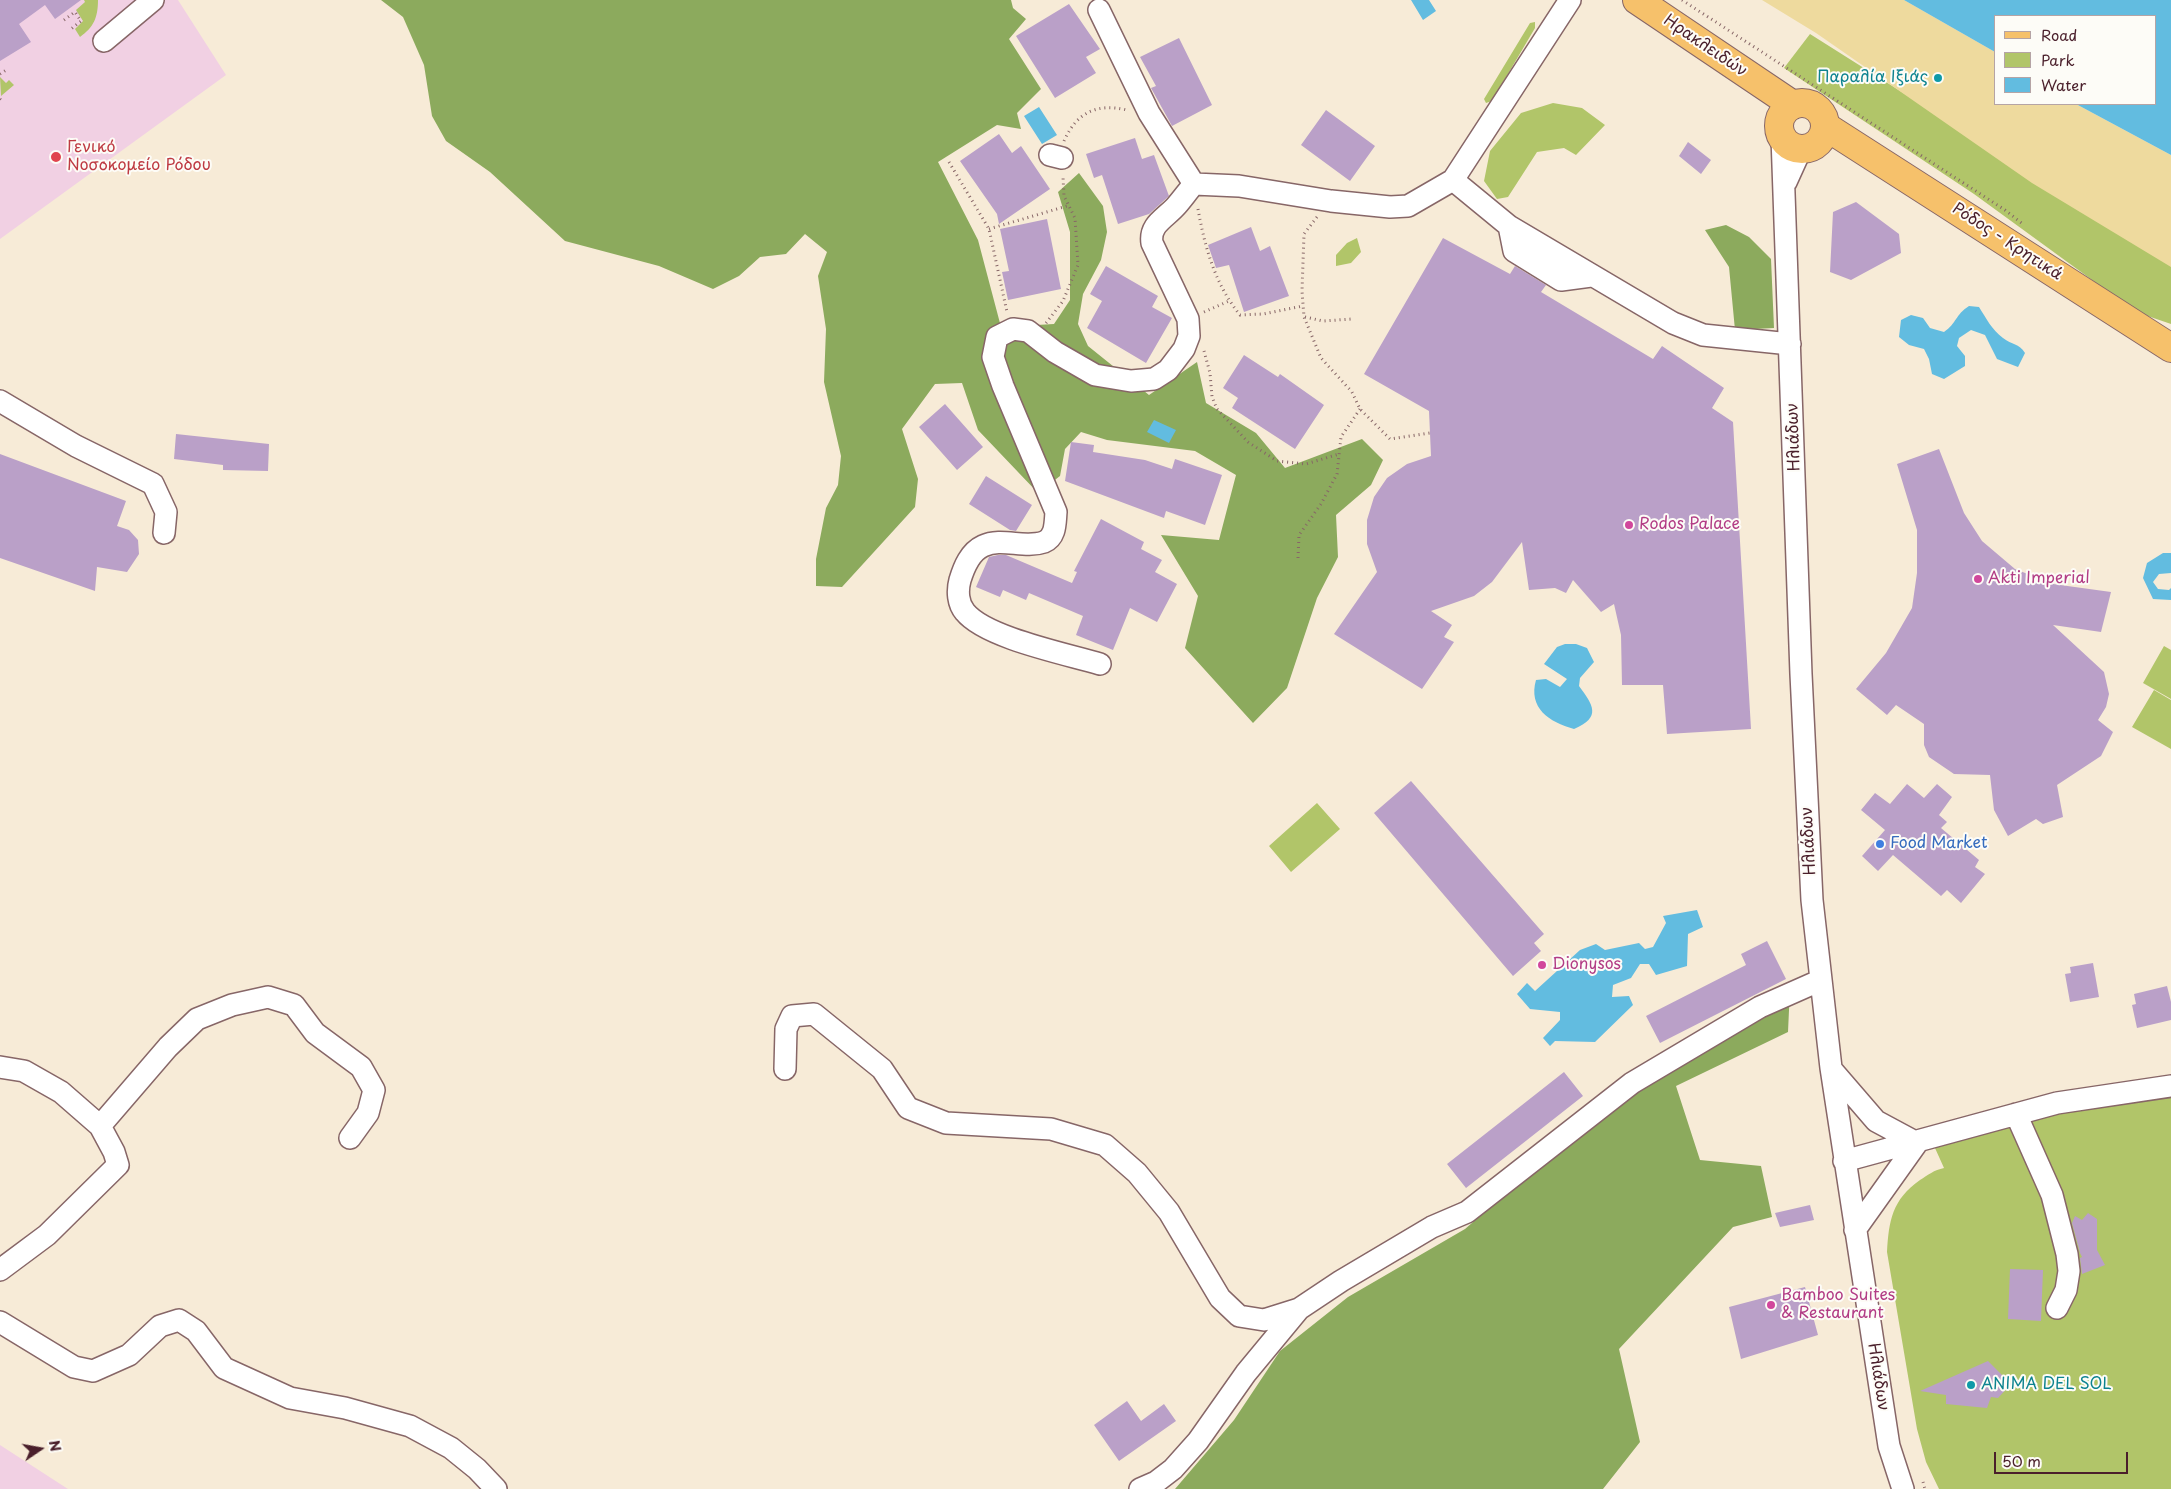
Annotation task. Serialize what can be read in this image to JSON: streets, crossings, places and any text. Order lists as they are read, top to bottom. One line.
{"streets":{"main road":["Ηρακλειδών","Ρόδος - Κρητικά"],"street":["Ηλιάδων"]},"crossings":[["Ηρακλειδών","Ρόδος - Κρητικά"],["Ηρακλειδών","Ηλιάδων"],["Ρόδος - Κρητικά","Ηλιάδων"]],"places":["Παραλία Ιξιάς","Γενικό Νοσοκομείο Ρόδου","Rodos Palace","Akti Imperial","Food Market","Dionysos","Bamboo Suites & Restaurant","ANIMA DEL SOL"],"legend":["Road","Park","Water"],"scale_bar":"50 m","north":"right"}
